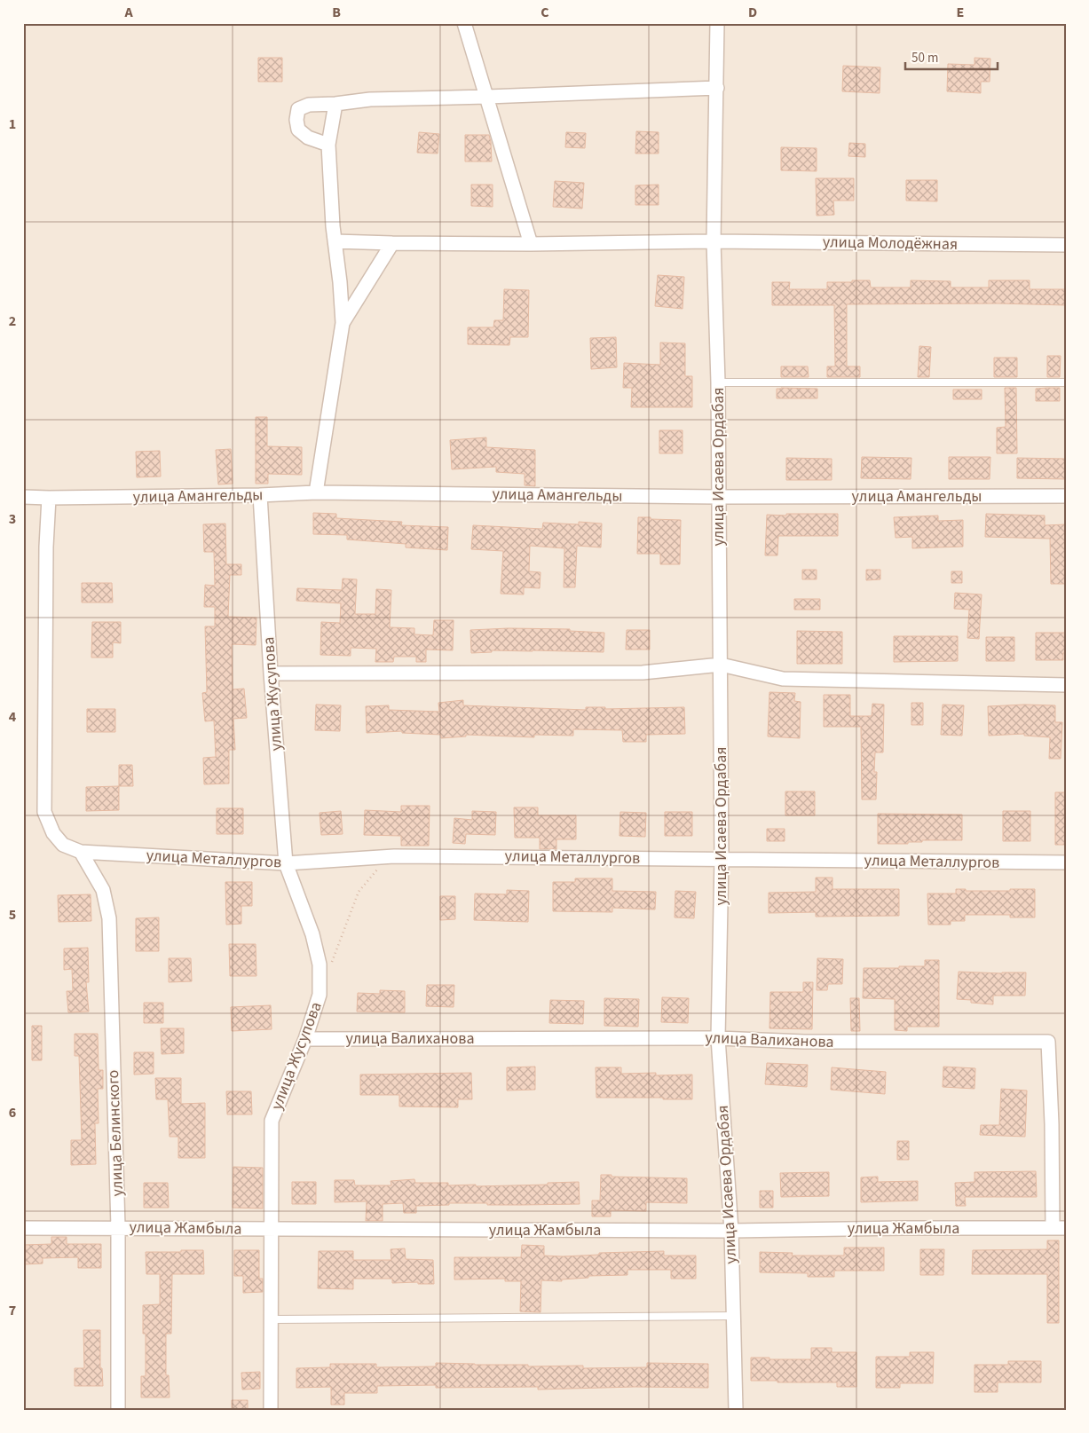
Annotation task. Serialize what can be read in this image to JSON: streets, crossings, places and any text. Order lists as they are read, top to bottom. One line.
{"streets":{"street":["улица Молодёжная","улица Исаева Ордабая","улица Амангельды","улица Жусупова","улица Металлургов","улица Валиханова","улица Белинского","улица Жамбыла"]},"crossings":[["улица Молодёжная","улица Исаева Ордабая"],["улица Исаева Ордабая","улица Амангельды"],["улица Исаева Ордабая","улица Металлургов"],["улица Исаева Ордабая","улица Валиханова"],["улица Исаева Ордабая","улица Жамбыла"],["улица Амангельды","улица Жусупова"],["улица Жусупова","улица Металлургов"],["улица Жусупова","улица Валиханова"],["улица Жусупова","улица Жамбыла"],["улица Металлургов","улица Белинского"],["улица Валиханова","улица Жамбыла"],["улица Белинского","улица Жамбыла"]],"scale_bar":"50 m","grid":{"columns":["A","B","C","D","E"],"rows":["1","2","3","4","5","6","7"]}}
